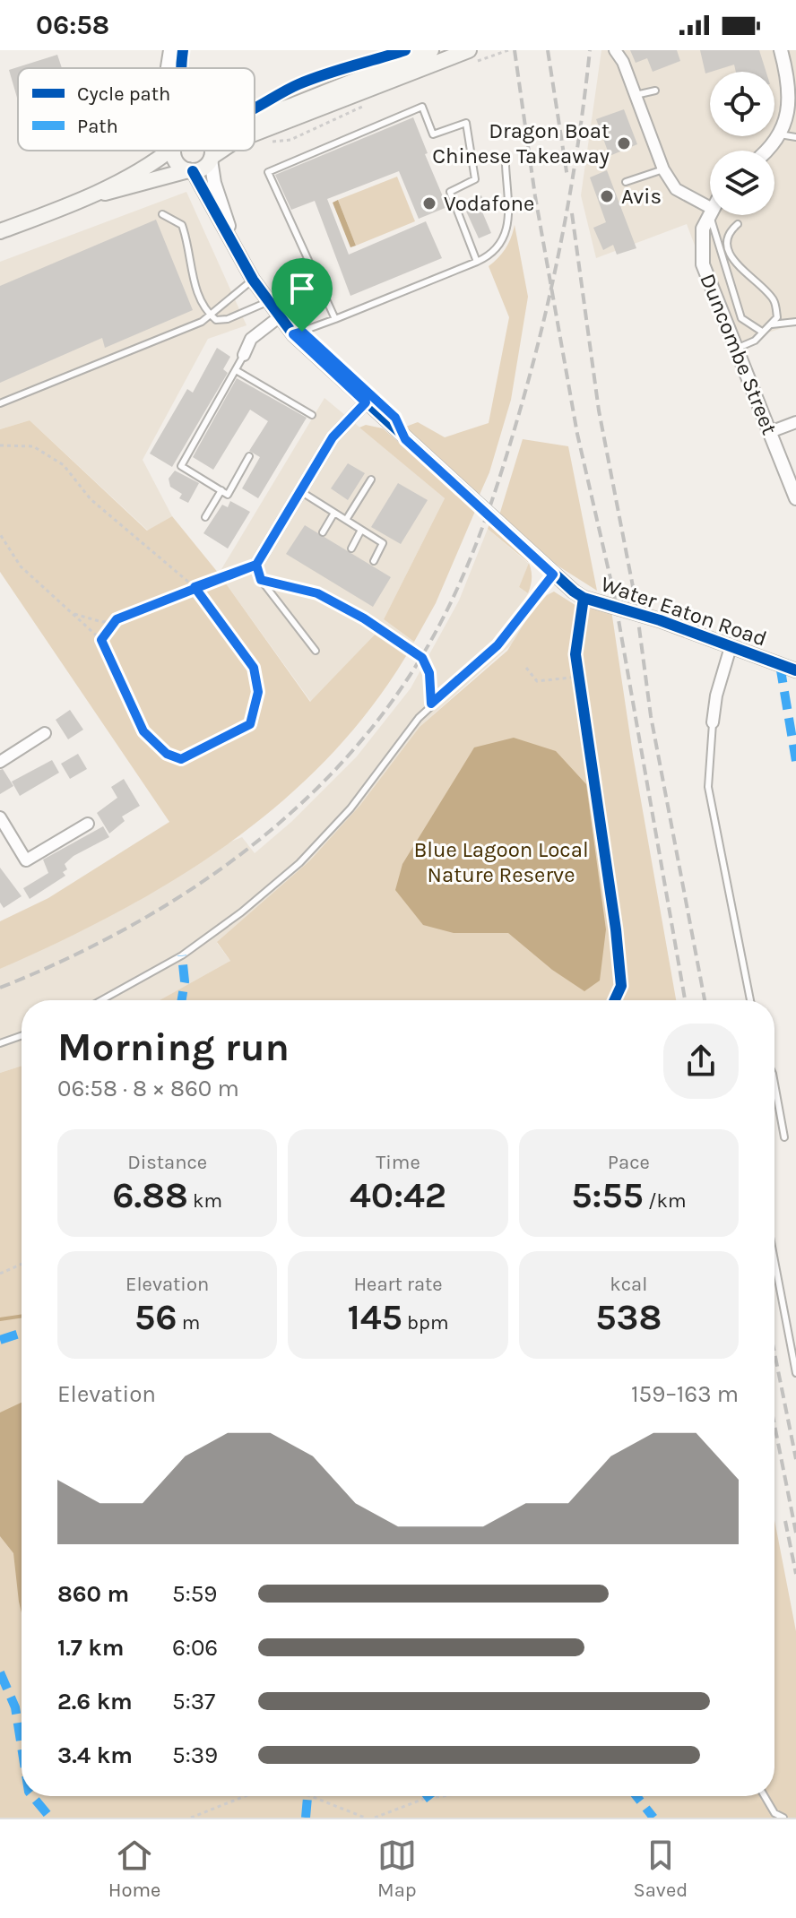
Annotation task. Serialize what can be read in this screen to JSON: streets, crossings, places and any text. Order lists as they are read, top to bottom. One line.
{"streets":{"street":["Duncombe Street","Water Eaton Road"]},"parks":["Blue Lagoon Local Nature Reserve"],"places":["Dragon Boat Chinese Takeaway","Avis","Vodafone"],"legend":["Cycle path","Path"],"page":{"status":"06:58","heading":["Morning run","06:58 · 8 × 860 m"],"stats":[["Distance","6.88 km"],["Time","40:42"],["Pace","5:55 /km"],["Elevation","56 m"],["Heart rate","145 bpm"],["kcal","538"]],"chart":["Elevation","159–163 m"],"list":[{"name":"860 m","note":"5:59"},{"name":"1.7 km","note":"6:06"},{"name":"2.6 km","note":"5:37"},{"name":"3.4 km","note":"5:39"}],"tabs":["Home","Map","Saved"]}}
